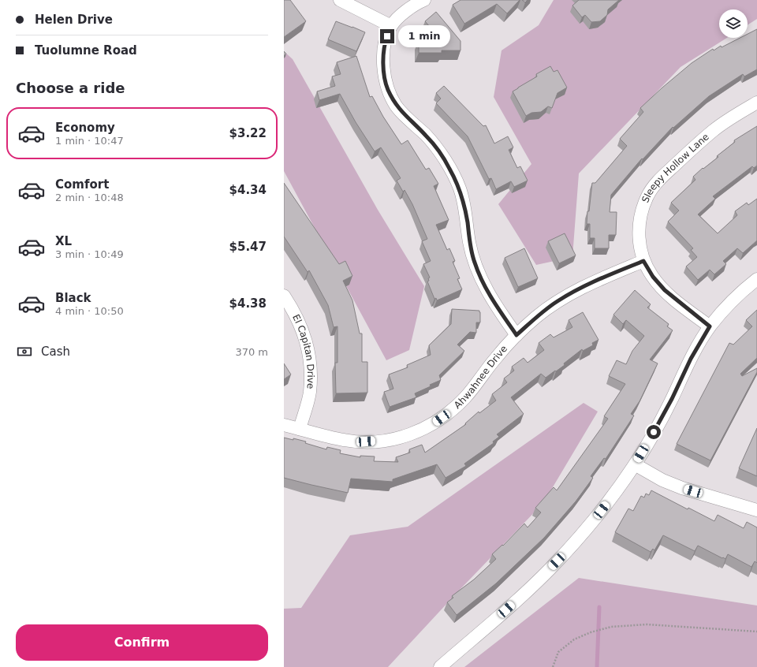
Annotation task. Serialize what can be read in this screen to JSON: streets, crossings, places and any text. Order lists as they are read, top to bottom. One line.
{"streets":{"street":["Sleepy Hollow Lane","El Capitan Drive","Ahwahnee Drive"]},"crossings":[["Sleepy Hollow Lane","Ahwahnee Drive"],["El Capitan Drive","Ahwahnee Drive"]],"page":{"banner":["Helen Drive","Tuolumne Road"],"bubble":"1 min","heading":"Choose a ride","list":[{"name":"Economy","note":"1 min · 10:47","value":"$3.22"},{"name":"Comfort","note":"2 min · 10:48","value":"$4.34"},{"name":"XL","note":"3 min · 10:49","value":"$5.47"},{"name":"Black","note":"4 min · 10:50","value":"$4.38"}],"pay":["Cash","370 m"],"buttons":"Confirm"}}
